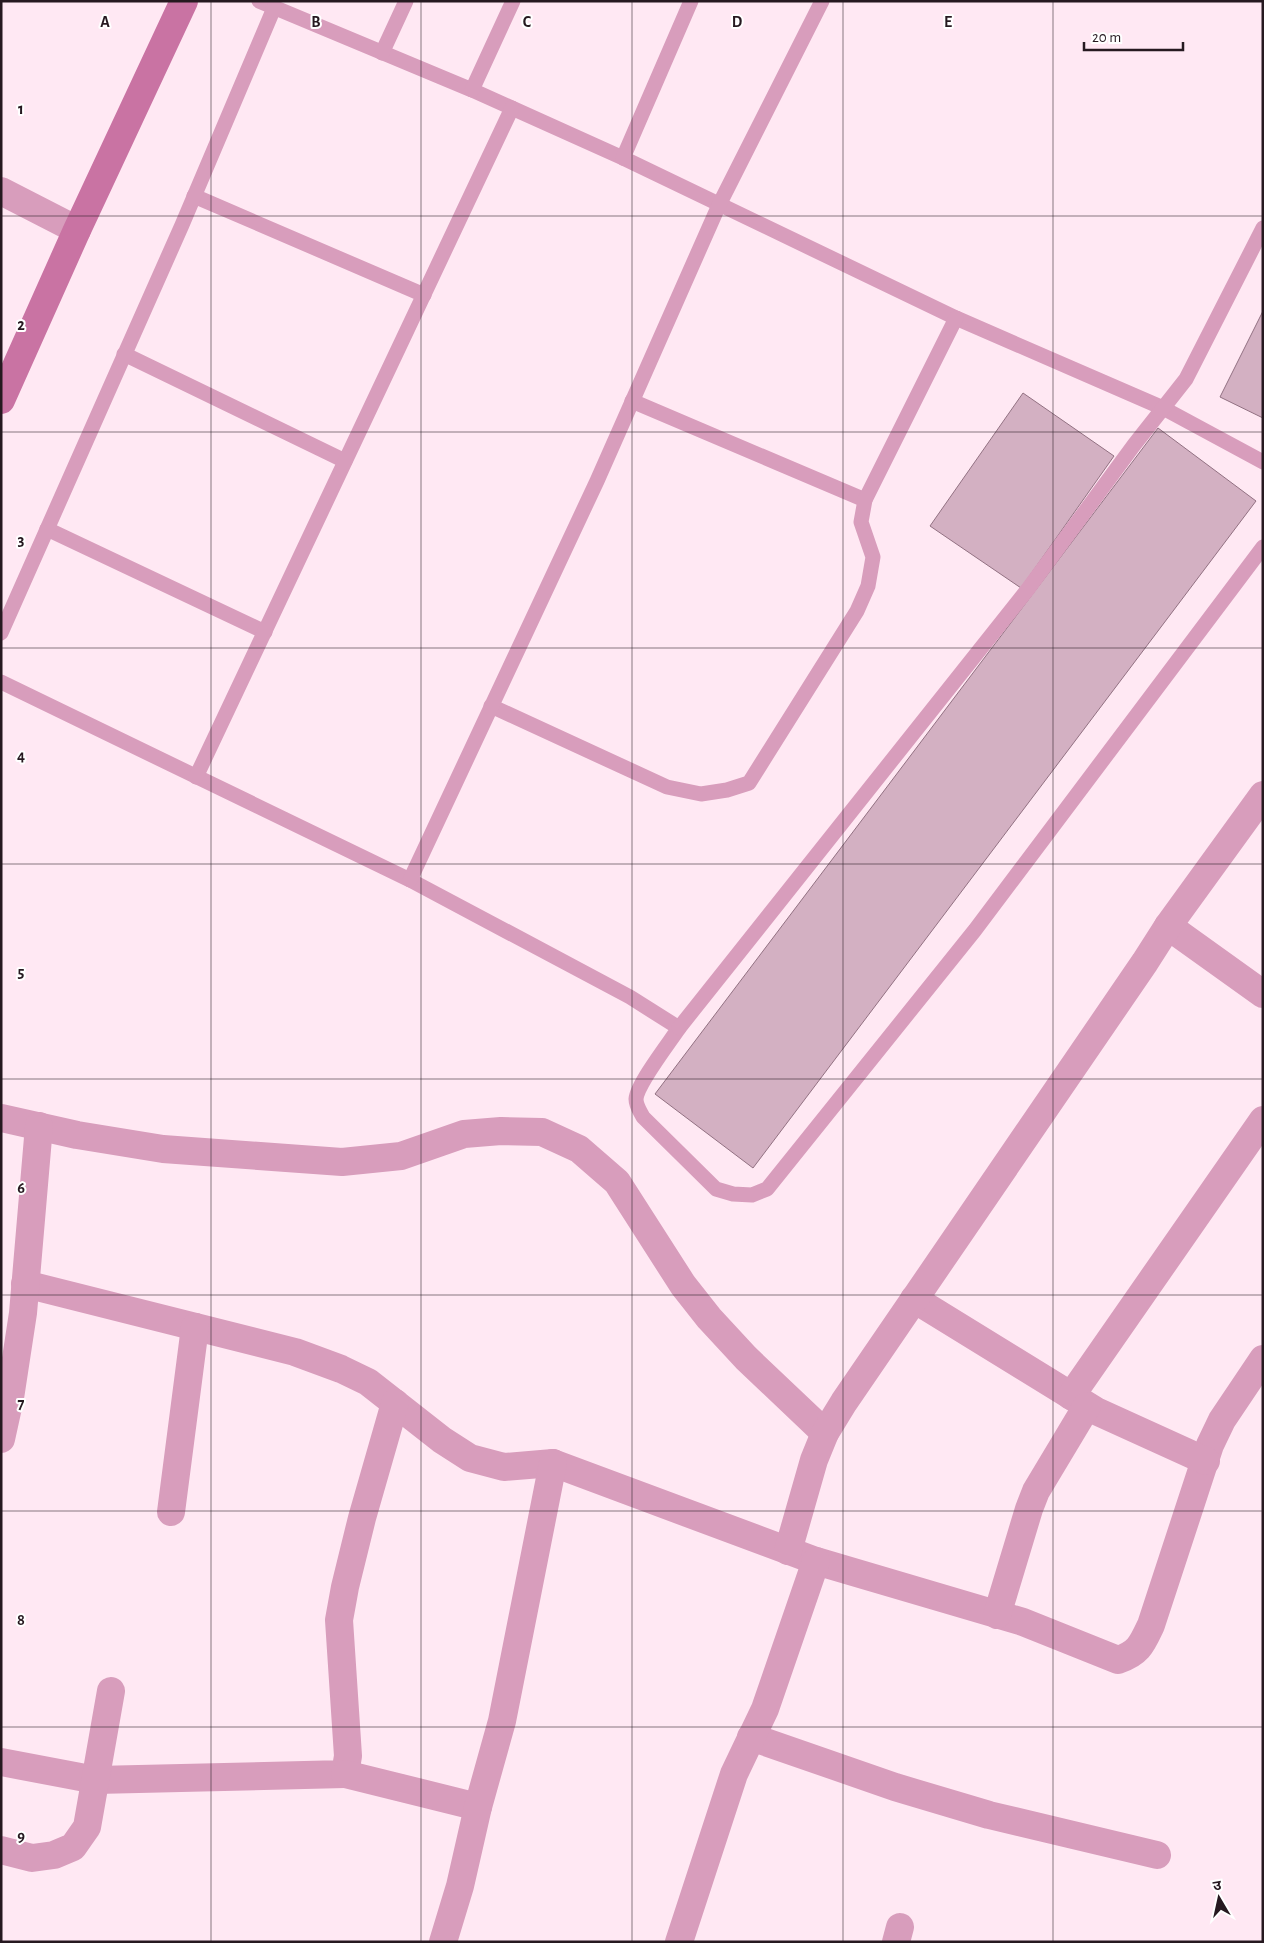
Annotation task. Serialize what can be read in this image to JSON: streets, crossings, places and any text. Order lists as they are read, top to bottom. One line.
{"scale_bar":"20 m","north":"top","grid":{"columns":["A","B","C","D","E"],"rows":["1","2","3","4","5","6","7","8","9"]}}
